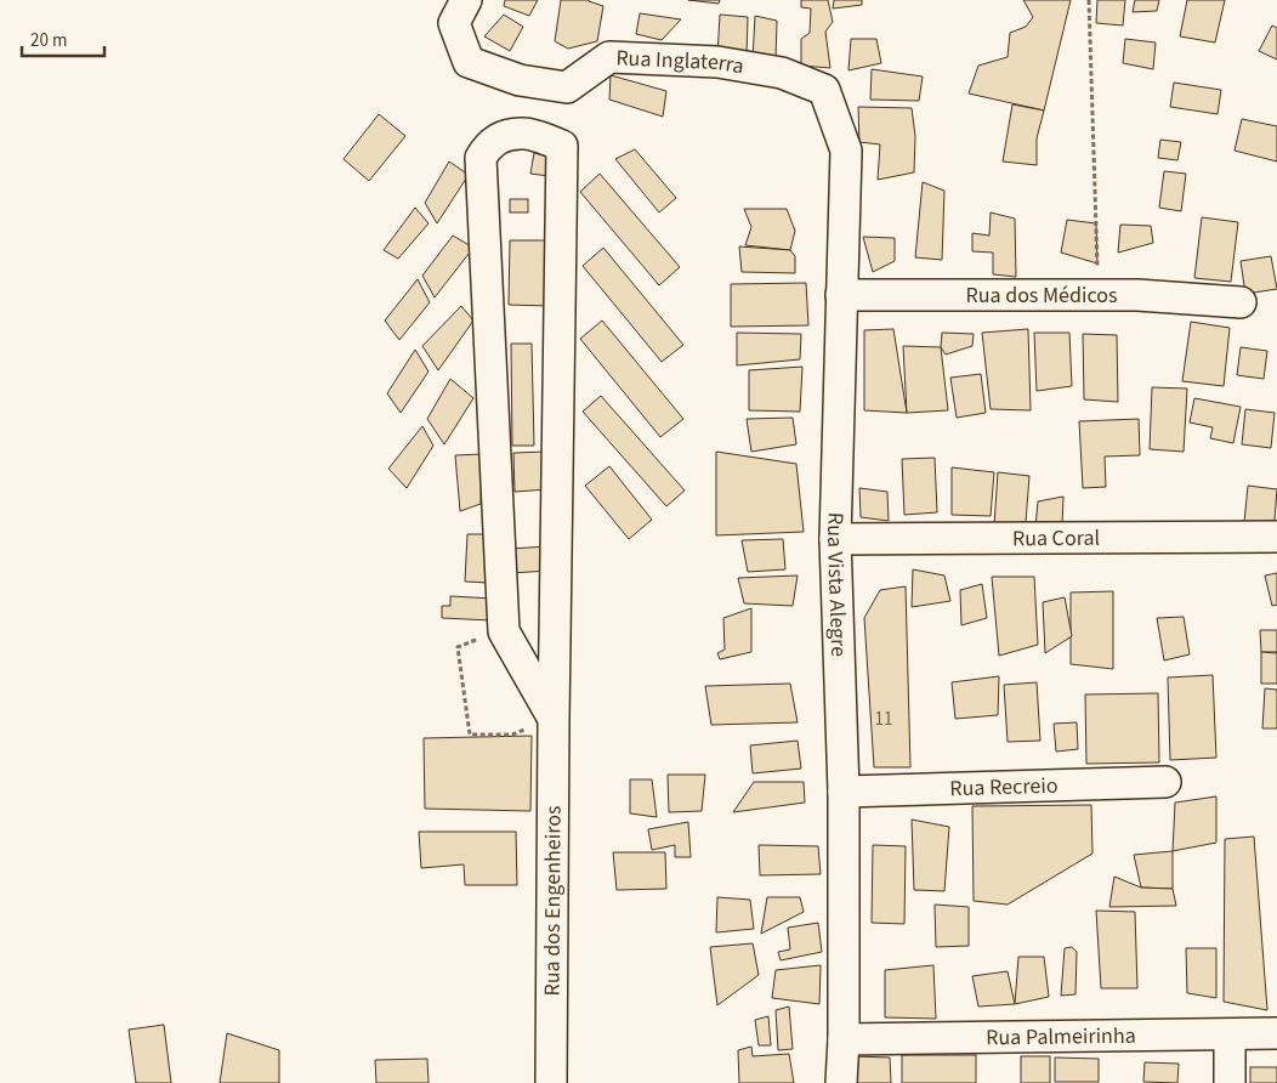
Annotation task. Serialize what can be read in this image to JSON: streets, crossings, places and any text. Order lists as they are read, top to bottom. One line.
{"streets":{"street":["Rua Inglaterra","Rua dos Médicos","Rua Coral","Rua Vista Alegre","Rua Recreio","Rua dos Engenheiros","Rua Palmeirinha"]},"crossings":[["Rua Inglaterra","Rua Vista Alegre"],["Rua dos Médicos","Rua Vista Alegre"],["Rua Coral","Rua Vista Alegre"],["Rua Vista Alegre","Rua Recreio"],["Rua Vista Alegre","Rua Palmeirinha"]],"house_numbers":["11"],"scale_bar":"20 m"}
